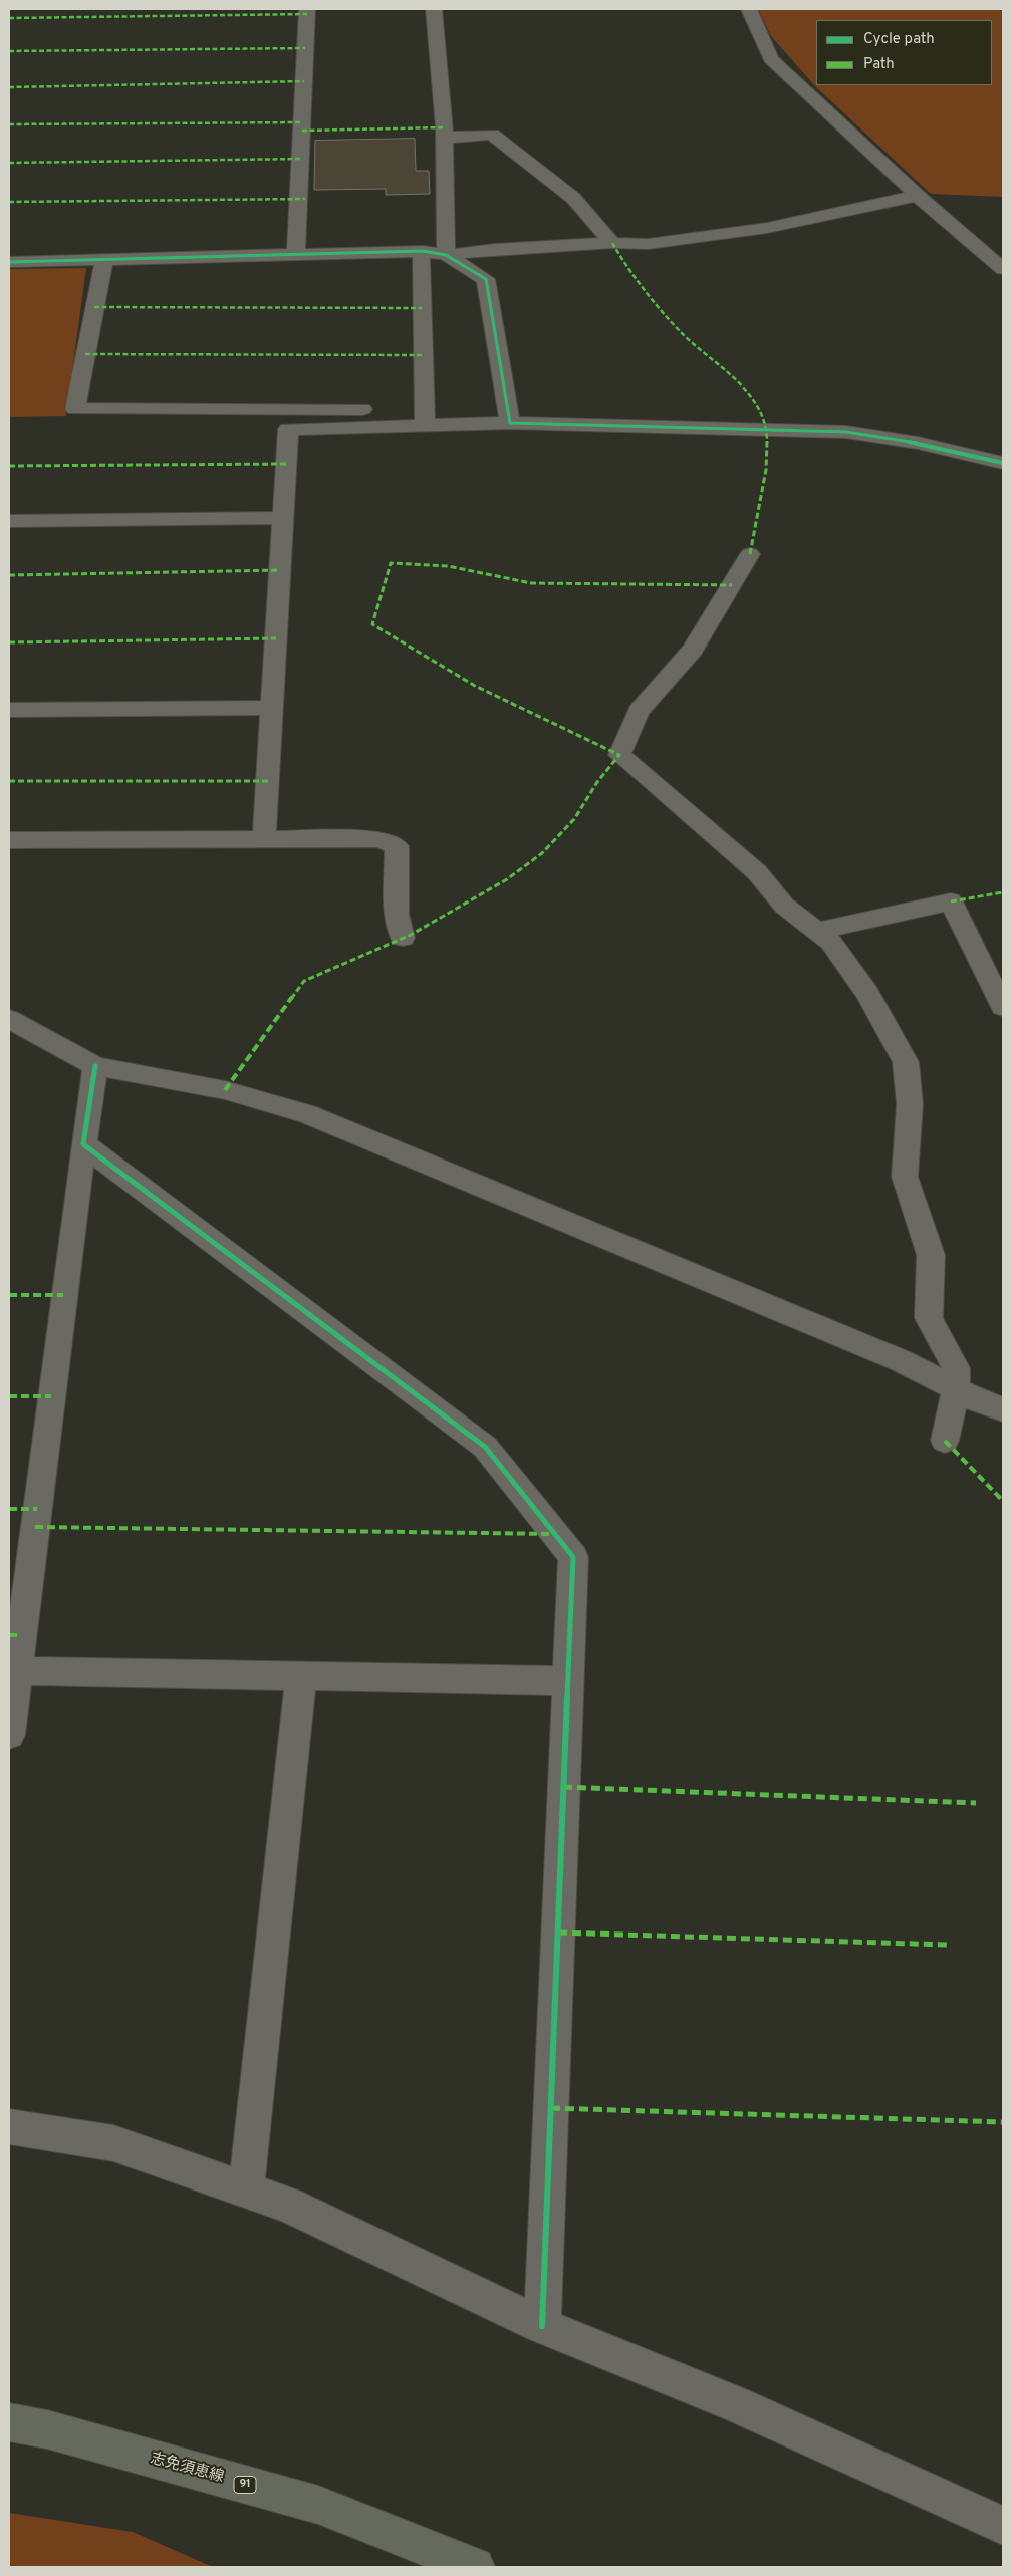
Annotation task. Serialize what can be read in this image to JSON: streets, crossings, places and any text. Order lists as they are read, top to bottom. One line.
{"streets":{"main road":["志免須恵線","91"]},"legend":["Cycle path","Path"]}
